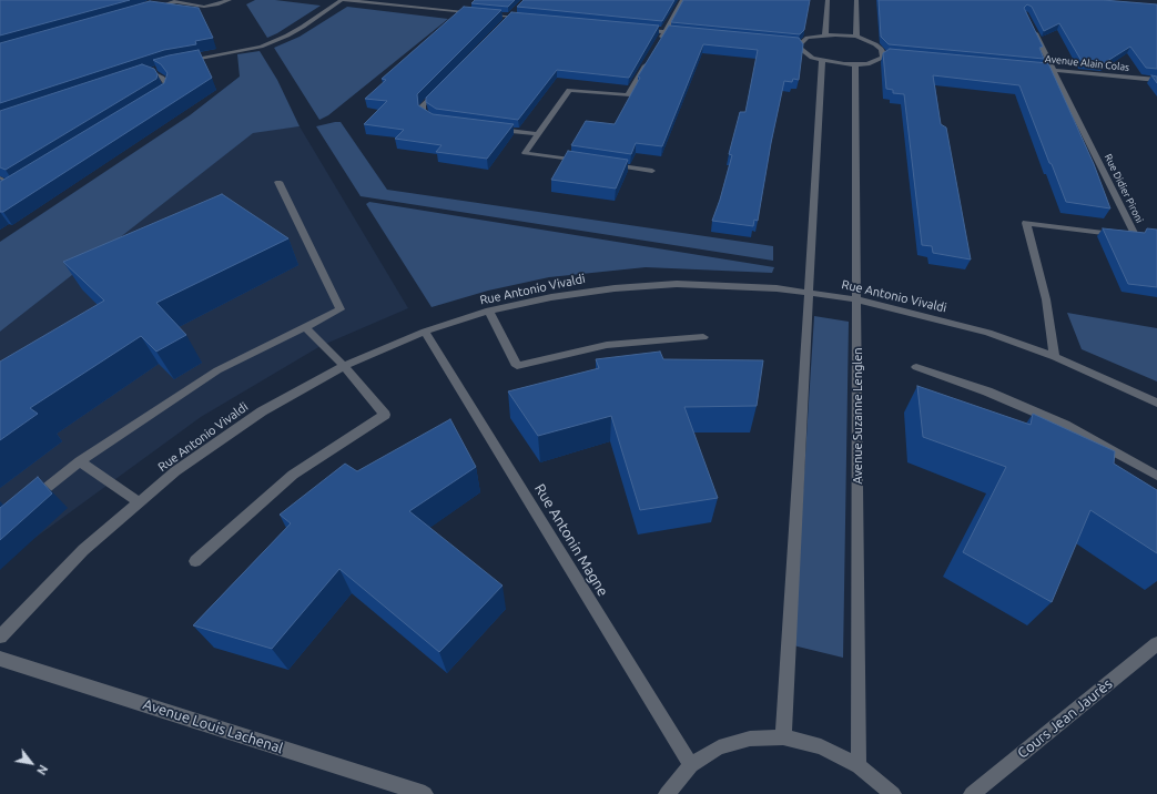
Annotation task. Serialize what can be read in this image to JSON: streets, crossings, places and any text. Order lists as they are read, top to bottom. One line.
{"streets":{"street":["Avenue Alain Colas","Rue Didier Pironi","Rue Antonio Vivaldi","Avenue Suzanne Lenglen","Rue Antonin Magne","Cours Jean Jaurès","Avenue Louis Lachenal"]},"crossings":[["Avenue Alain Colas","Rue Didier Pironi"],["Rue Didier Pironi","Rue Antonio Vivaldi"],["Rue Antonio Vivaldi","Avenue Suzanne Lenglen"],["Rue Antonio Vivaldi","Rue Antonin Magne"]],"north":"bottom right"}
